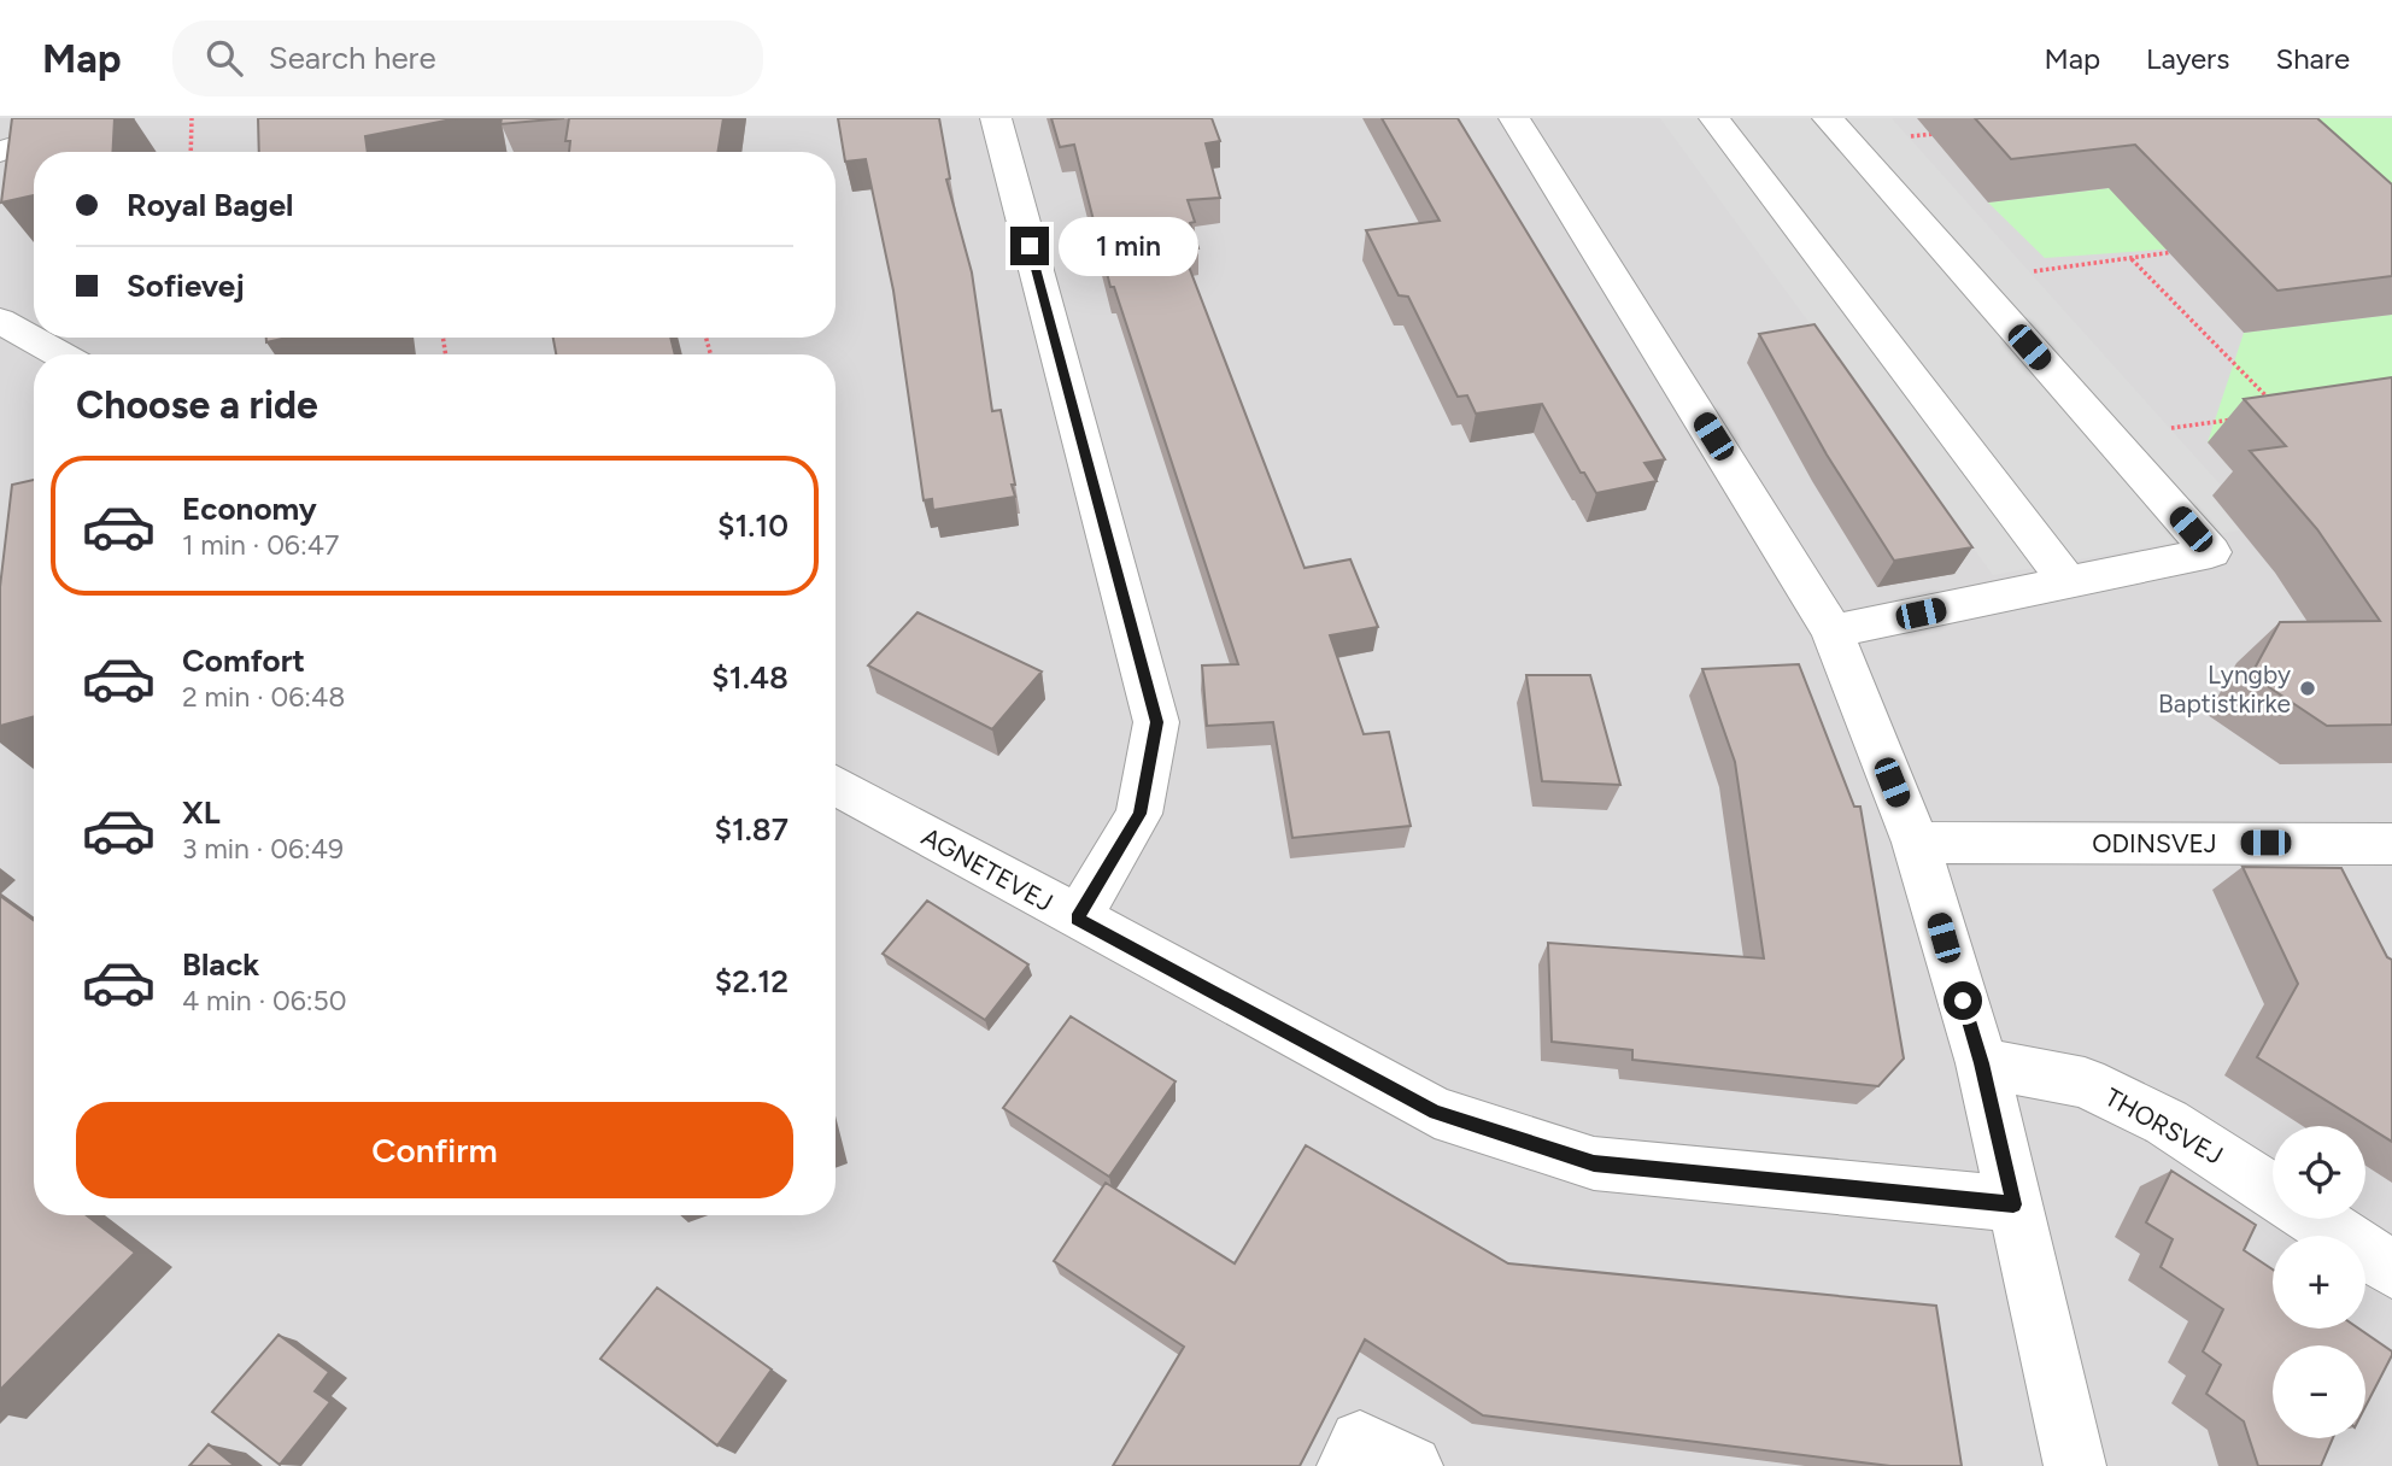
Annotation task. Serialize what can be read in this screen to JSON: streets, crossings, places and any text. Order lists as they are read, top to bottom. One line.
{"streets":{"street":["ODINSVEJ","AGNETEVEJ","THORSVEJ"]},"places":["Lyngby Baptistkirke"],"page":{"header":"Map","search":"Search here","nav":["Map","Layers","Share"],"banner":["Royal Bagel","Sofievej"],"bubble":"1 min","heading":"Choose a ride","list":[{"name":"Economy","note":"1 min · 06:47","value":"$1.10"},{"name":"Comfort","note":"2 min · 06:48","value":"$1.48"},{"name":"XL","note":"3 min · 06:49","value":"$1.87"},{"name":"Black","note":"4 min · 06:50","value":"$2.12"}],"buttons":"Confirm","map_buttons":["+","−"]}}
